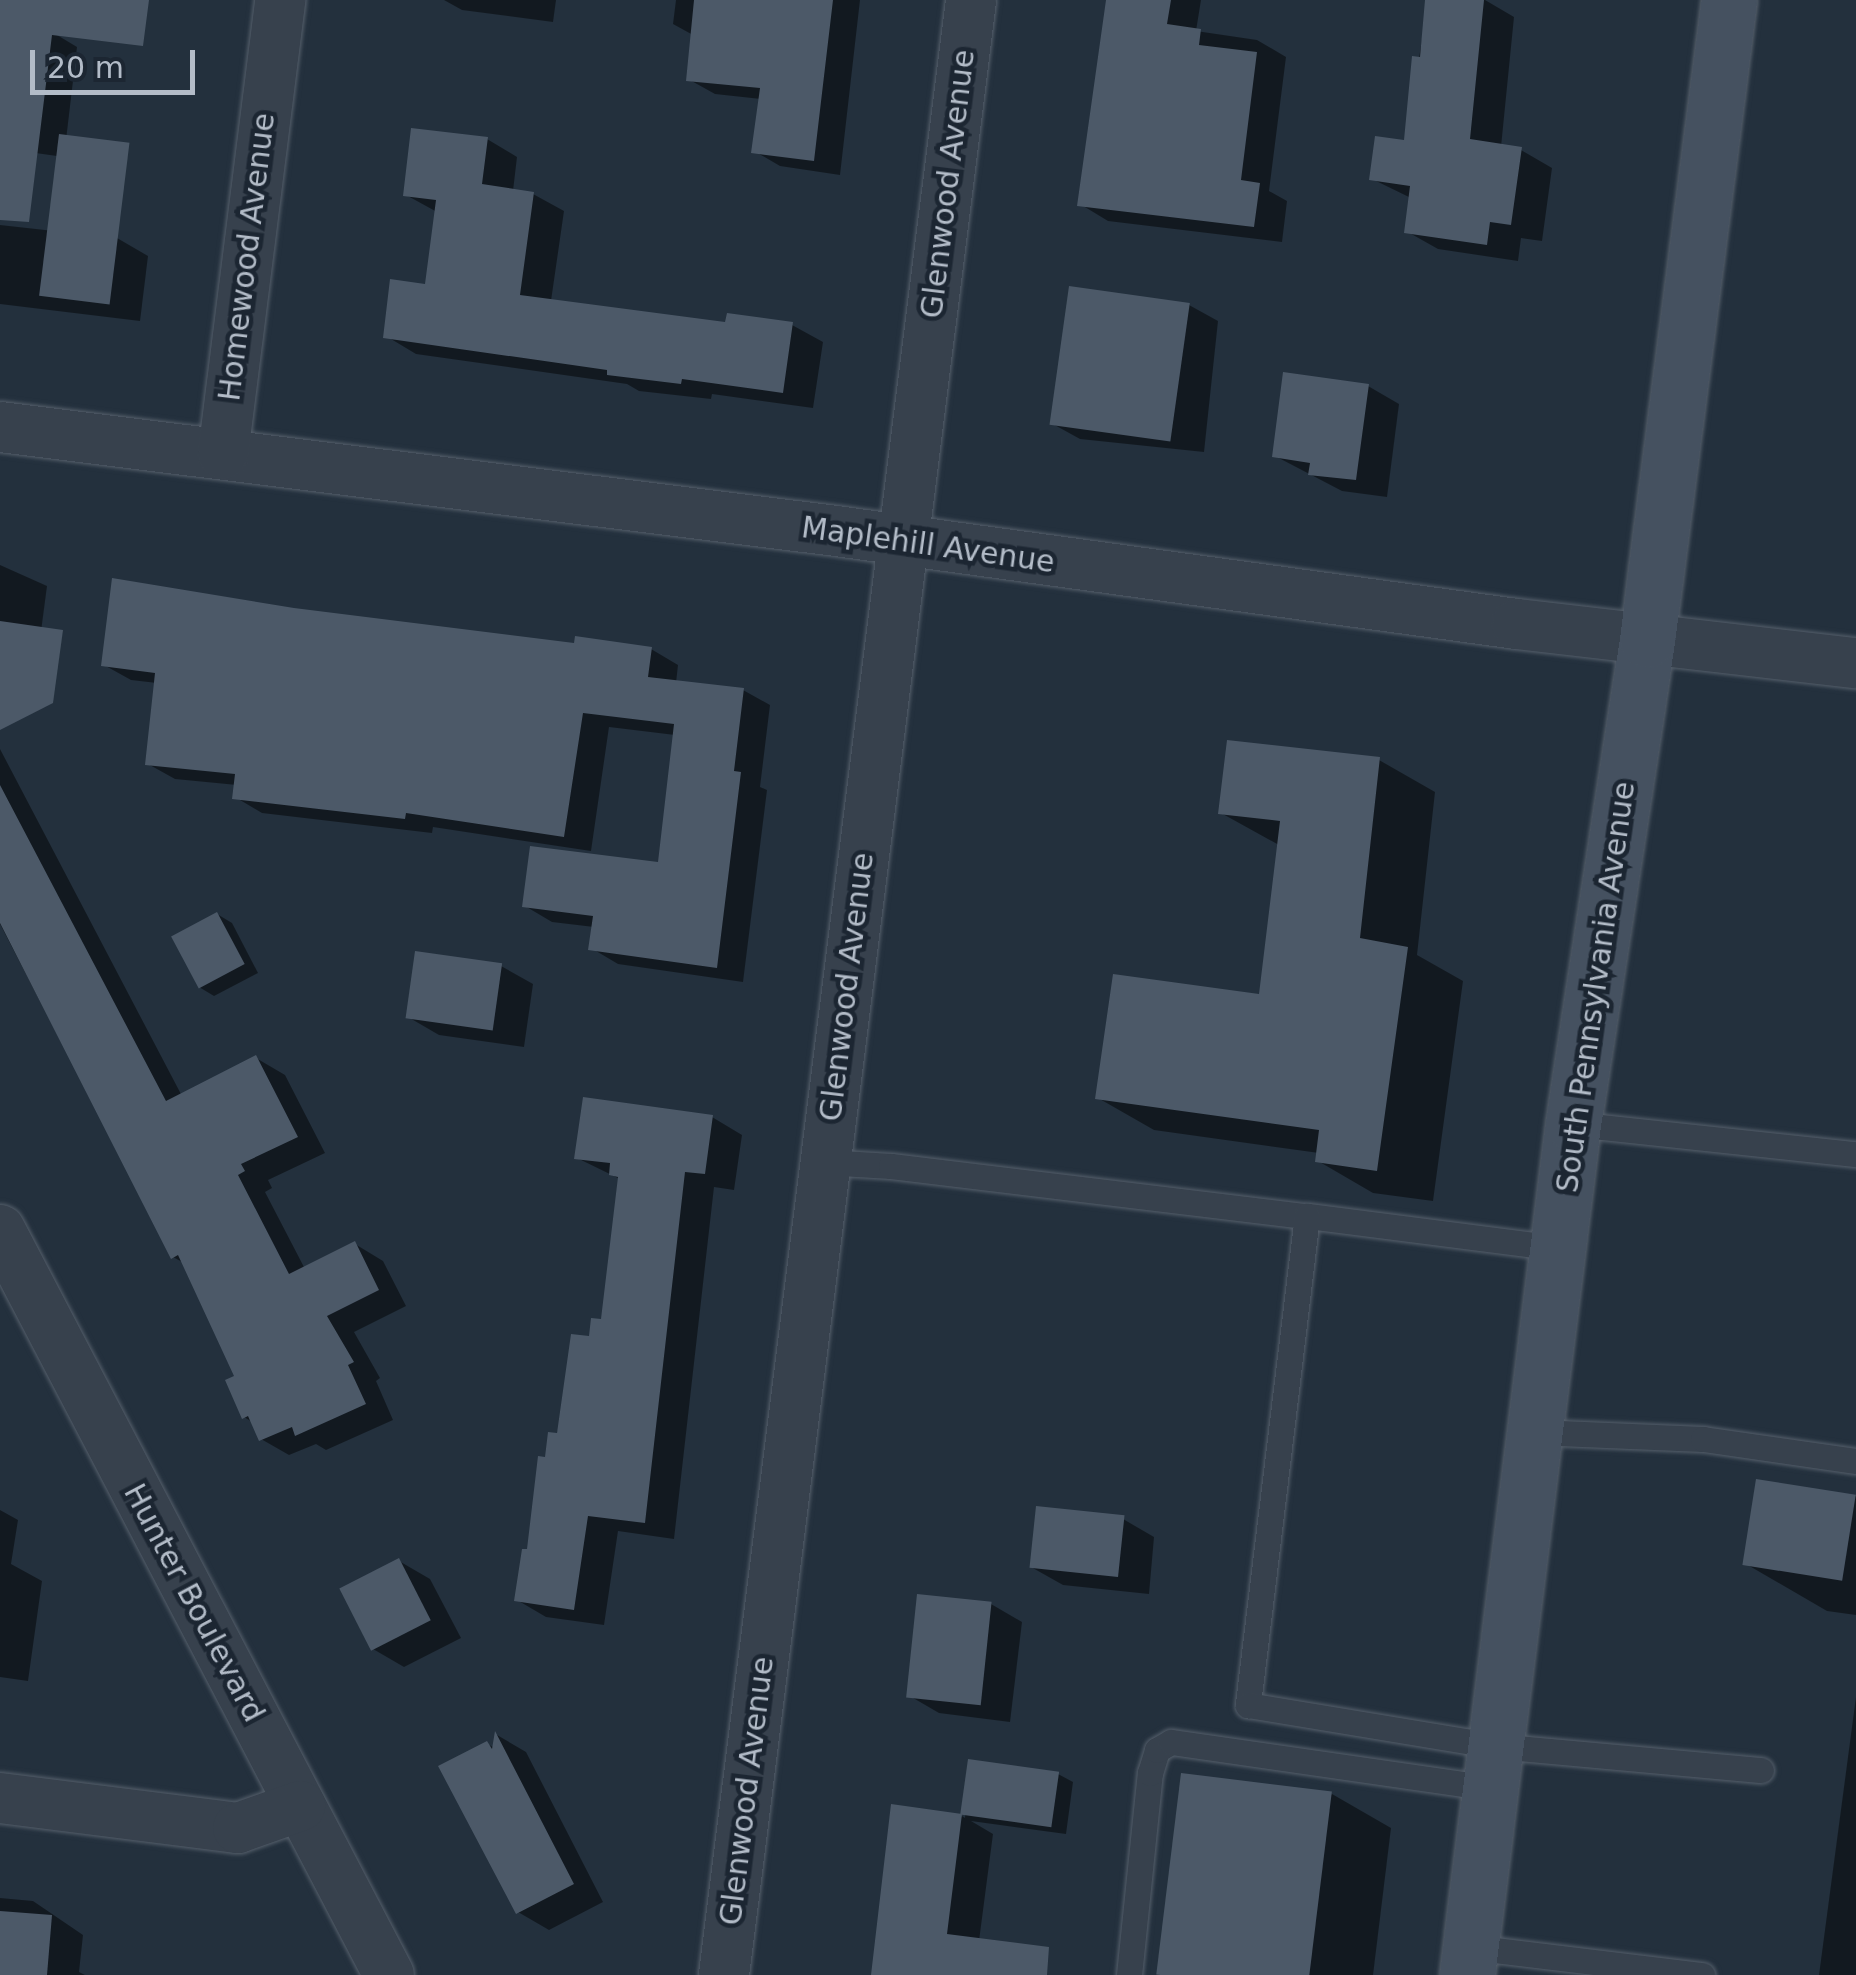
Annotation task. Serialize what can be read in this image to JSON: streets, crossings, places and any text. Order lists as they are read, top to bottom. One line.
{"streets":{"main road":["South Pennsylvania Avenue"],"street":["Glenwood Avenue","Homewood Avenue","Maplehill Avenue","Hunter Boulevard"]},"crossings":[["Glenwood Avenue","Maplehill Avenue"],["Homewood Avenue","Maplehill Avenue"],["Maplehill Avenue","South Pennsylvania Avenue"]],"scale_bar":"20 m"}
